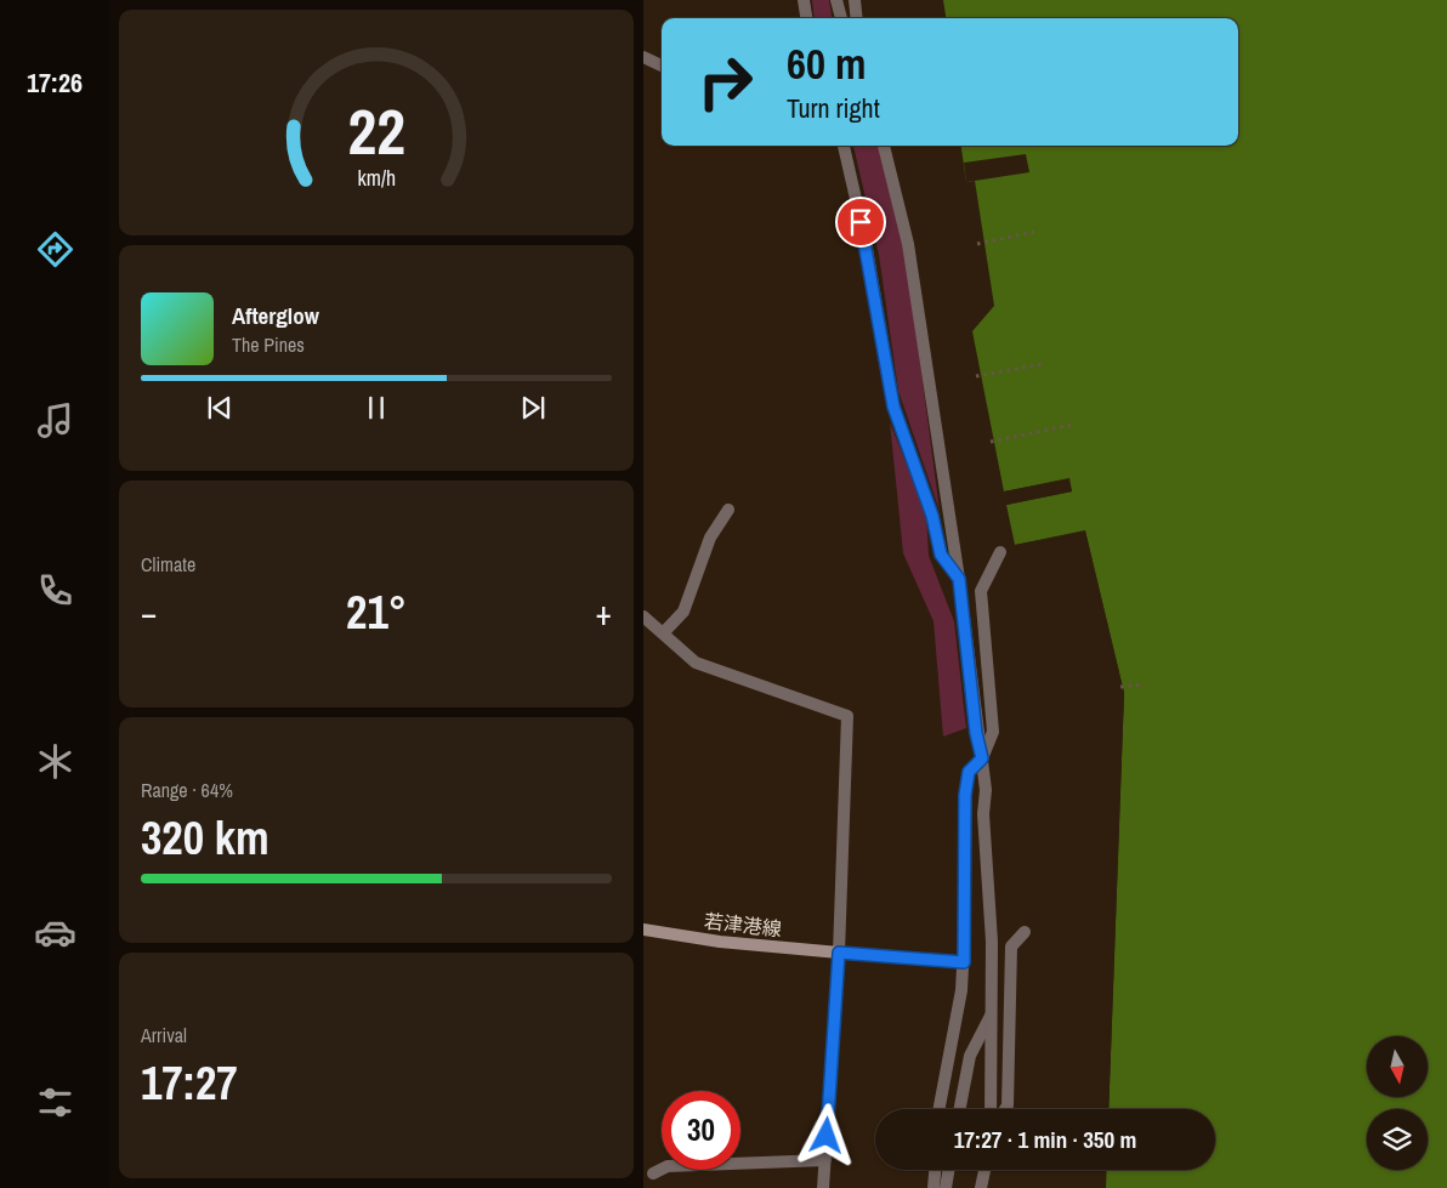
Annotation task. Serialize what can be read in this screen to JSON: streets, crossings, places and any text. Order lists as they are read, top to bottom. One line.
{"streets":{"main road":["若津港線"]},"north":"bottom","page":{"tabs":"17:26","turn":["60 m","Turn right"],"song":["Afterglow","The Pines"],"tile":["Climate",["Range · 64%","320 km"],["Arrival","17:27"]],"heat":["−","21°","+"],"limit":"30","trip":"17:27 · 1 min · 350 m","gauge":["22","km/h"]}}
